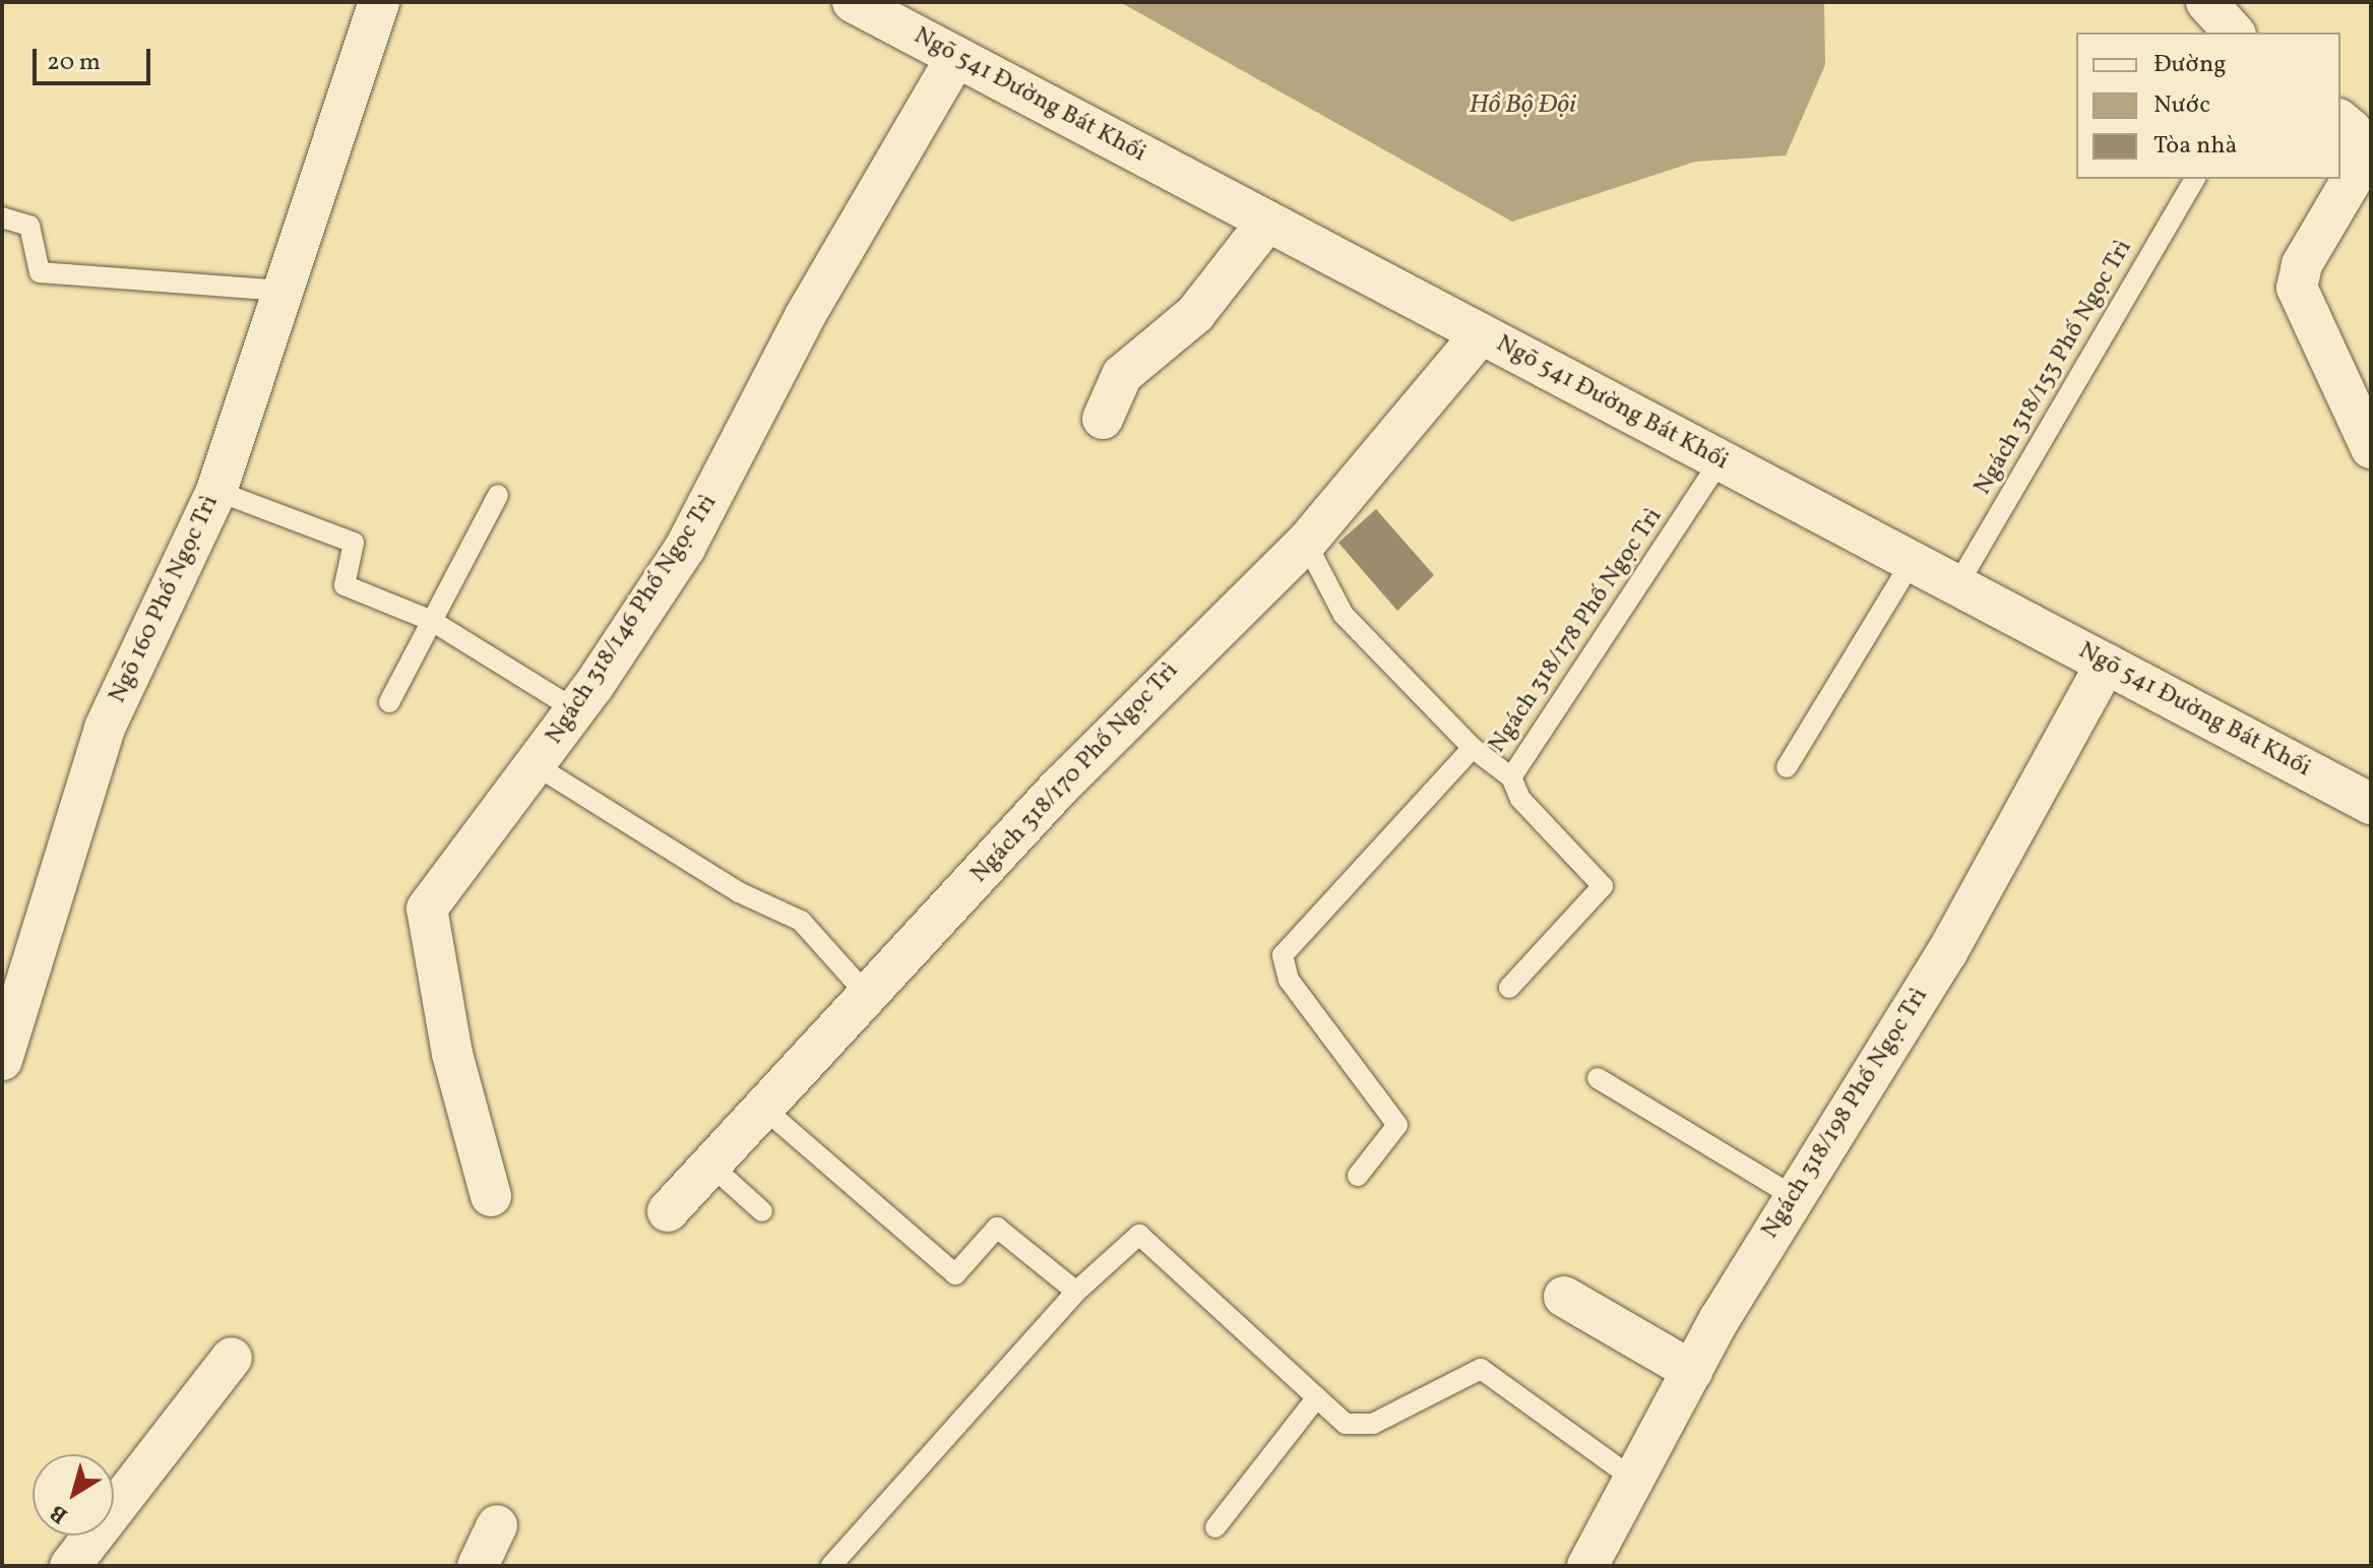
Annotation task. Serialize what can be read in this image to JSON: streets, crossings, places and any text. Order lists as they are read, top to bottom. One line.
{"streets":{"street":["Ngõ 541 Đường Bát Khối","Ngõ 160 Phố Ngọc Trì","Ngách 318/146 Phố Ngọc Trì","Ngách 318/170 Phố Ngọc Trì","Ngách 318/198 Phố Ngọc Trì"],"lane":["Ngách 318/153 Phố Ngọc Trì","Ngách 318/178 Phố Ngọc Trì"]},"crossings":[["Ngõ 541 Đường Bát Khối","Ngách 318/153 Phố Ngọc Trì"],["Ngõ 541 Đường Bát Khối","Ngách 318/146 Phố Ngọc Trì"],["Ngõ 541 Đường Bát Khối","Ngách 318/178 Phố Ngọc Trì"],["Ngõ 541 Đường Bát Khối","Ngách 318/170 Phố Ngọc Trì"],["Ngõ 541 Đường Bát Khối","Ngách 318/198 Phố Ngọc Trì"]],"water":["Hồ Bộ Đội"],"legend":["Đường","Nước","Tòa nhà"],"scale_bar":"20 m","north":"bottom left"}
